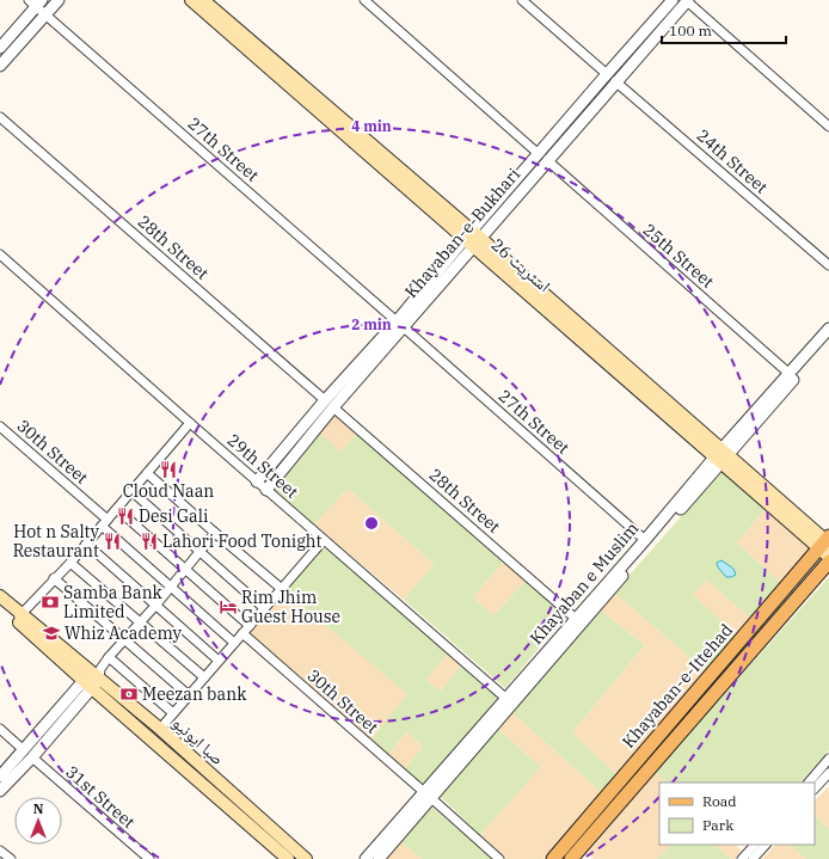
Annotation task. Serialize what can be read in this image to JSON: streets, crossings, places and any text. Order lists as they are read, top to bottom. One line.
{"streets":{"main road":["اسٹریٹ 26","Khayaban-e-Ittehad","صبا ایونیو"],"street":["27th Street","24th Street","Khayaban-e-Bukhari","28th Street","25th Street","30th Street","29th Street","Khayaban e Muslim","31st Street"]},"crossings":[["27th Street","Khayaban-e-Bukhari"],["27th Street","Khayaban e Muslim"],["24th Street","Khayaban-e-Bukhari"],["Khayaban-e-Bukhari","28th Street"],["Khayaban-e-Bukhari","25th Street"],["Khayaban-e-Bukhari","اسٹریٹ 26"],["Khayaban-e-Bukhari","29th Street"],["28th Street","Khayaban e Muslim"],["25th Street","Khayaban e Muslim"],["اسٹریٹ 26","Khayaban e Muslim"],["اسٹریٹ 26","Khayaban-e-Ittehad"],["30th Street","Khayaban e Muslim"],["29th Street","Khayaban e Muslim"]],"places":{"restaurant":["Cloud Naan","Desi Gali","Hot n Salty Restaurant","Lahori Food Tonight"],"bank":["Samba Bank Limited","Meezan bank"],"hotel":["Rim Jhim Guest House"],"school or university":["Whiz Academy"]},"legend":["Road","Park"],"scale_bar":"100 m","north":"top","rings":["4 min","2 min"]}
